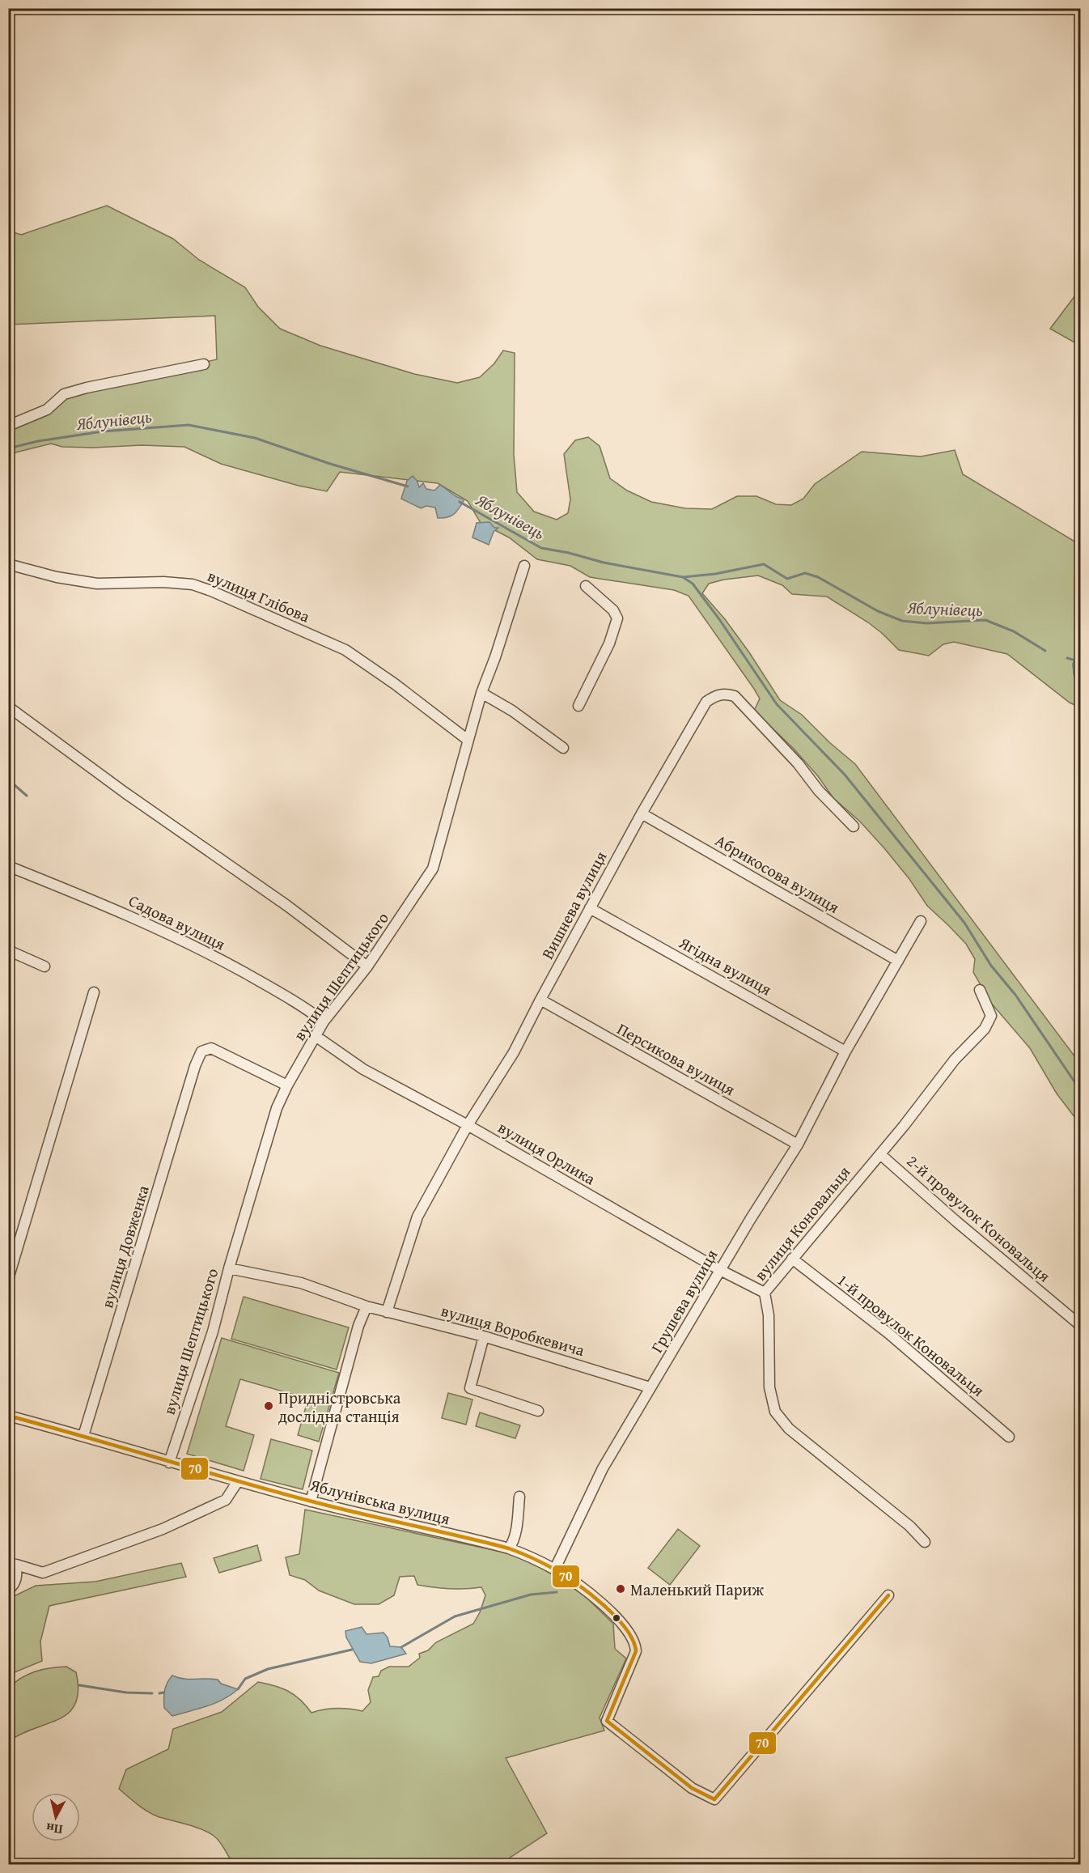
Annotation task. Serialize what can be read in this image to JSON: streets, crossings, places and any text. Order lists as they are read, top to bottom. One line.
{"streets":{"street":["вулиця Глібова","Абрикосова вулиця","Вишнева вулиця","Садова вулиця","Ягідна вулиця","вулиця Шептицького","Персикова вулиця","вулиця Орлика","2-й провулок Коновальця","вулиця Коновальця","вулиця Довженка","Грушева вулиця","вулиця Воробкевича","1-й провулок Коновальця","Яблунівська вулиця"]},"crossings":[["вулиця Глібова","вулиця Шептицького"],["Абрикосова вулиця","Вишнева вулиця"],["Абрикосова вулиця","Грушева вулиця"],["Вишнева вулиця","Ягідна вулиця"],["Вишнева вулиця","Персикова вулиця"],["Вишнева вулиця","вулиця Орлика"],["Вишнева вулиця","вулиця Воробкевича"],["Садова вулиця","вулиця Шептицького"],["Ягідна вулиця","Грушева вулиця"],["вулиця Шептицького","вулиця Орлика"],["вулиця Шептицького","вулиця Довженка"],["вулиця Шептицького","вулиця Воробкевича"],["вулиця Шептицького","Яблунівська вулиця"],["Персикова вулиця","Грушева вулиця"],["вулиця Орлика","вулиця Коновальця"],["вулиця Орлика","Грушева вулиця"],["2-й провулок Коновальця","вулиця Коновальця"],["вулиця Коновальця","1-й провулок Коновальця"],["вулиця Довженка","Яблунівська вулиця"],["Грушева вулиця","вулиця Воробкевича"],["Грушева вулиця","Яблунівська вулиця"]],"water":["Яблунівець"],"places":["Придністровська дослідна станція","Маленький Париж"],"lines":["transit line 70"],"north":"bottom"}
